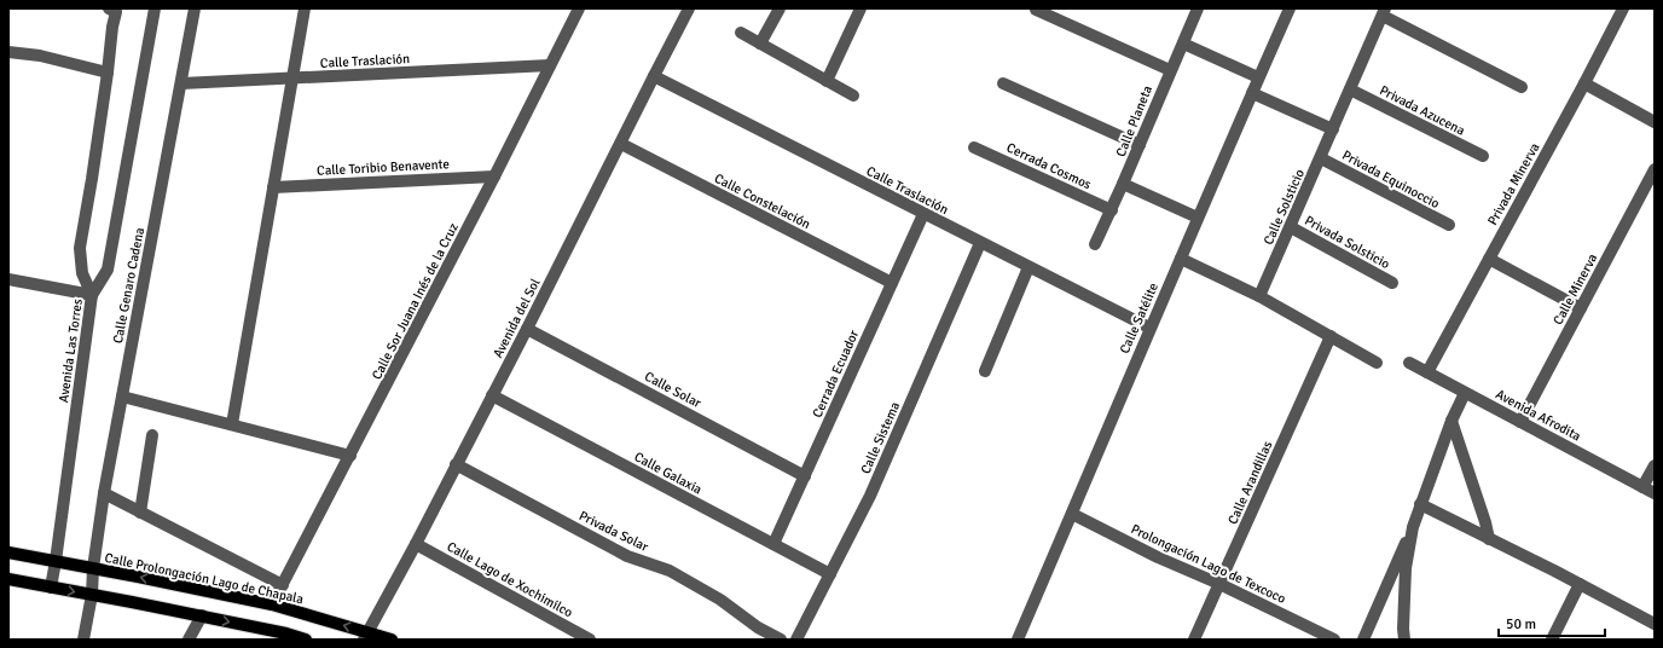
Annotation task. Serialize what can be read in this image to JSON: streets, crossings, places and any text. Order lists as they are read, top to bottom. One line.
{"streets":{"main road":["Calle Prolongación Lago de Chapala"],"street":["Calle Traslación","Privada Azucena","Calle Planeta","Cerrada Cosmos","Calle Toribio Benavente","Privada Equinoccio","Privada Minerva","Calle Constelación","Calle Solsticio","Privada Solsticio","Calle Genaro Cadena","Calle Minerva","Calle Sor Juana Inés de la Cruz","Avenida del Sol","Calle Satélite","Avenida Las Torres","Cerrada Ecuador","Calle Solar","Avenida Afrodita","Calle Sistema","Calle Galaxia","Calle Arandillas","Privada Solar","Prolongación Lago de Texcoco","Calle Lago de Xochimilco"]},"crossings":[["Calle Traslación","Calle Genaro Cadena"],["Calle Traslación","Calle Sor Juana Inés de la Cruz"],["Calle Traslación","Avenida del Sol"],["Calle Traslación","Calle Satélite"],["Calle Traslación","Cerrada Ecuador"],["Calle Traslación","Calle Sistema"],["Privada Azucena","Calle Solsticio"],["Calle Planeta","Cerrada Cosmos"],["Calle Toribio Benavente","Calle Sor Juana Inés de la Cruz"],["Privada Equinoccio","Calle Solsticio"],["Privada Minerva","Avenida Afrodita"],["Calle Constelación","Avenida del Sol"],["Calle Constelación","Cerrada Ecuador"],["Calle Solsticio","Privada Solsticio"],["Calle Genaro Cadena","Calle Prolongación Lago de Chapala"],["Calle Minerva","Avenida Afrodita"],["Calle Sor Juana Inés de la Cruz","Calle Prolongación Lago de Chapala"],["Avenida del Sol","Calle Solar"],["Avenida del Sol","Calle Galaxia"],["Avenida del Sol","Privada Solar"],["Avenida del Sol","Calle Prolongación Lago de Chapala"],["Avenida del Sol","Calle Lago de Xochimilco"],["Calle Satélite","Prolongación Lago de Texcoco"],["Avenida Las Torres","Calle Prolongación Lago de Chapala"],["Cerrada Ecuador","Calle Solar"],["Cerrada Ecuador","Calle Galaxia"],["Calle Sistema","Calle Galaxia"],["Calle Arandillas","Prolongación Lago de Texcoco"]],"scale_bar":"50 m"}
